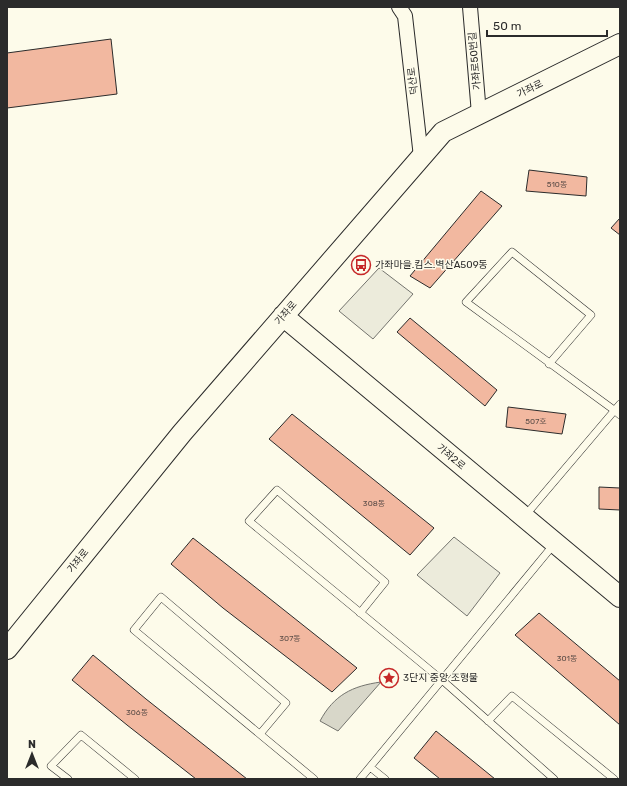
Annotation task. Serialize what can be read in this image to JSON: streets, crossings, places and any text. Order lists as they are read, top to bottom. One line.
{"streets":{"street":["가좌로50번길","덕산로","가좌로","가좌2로"]},"crossings":[["가좌로50번길","가좌로"],["덕산로","가좌로"],["가좌로","가좌2로"]],"places":{"bus stop":["가좌마을.킴스.벽산A509동"],"place":["3단지 중앙 조형물"]},"house_numbers":["510동","507호","308동","307동","301동","306동"],"scale_bar":"50 m","north":"top"}
